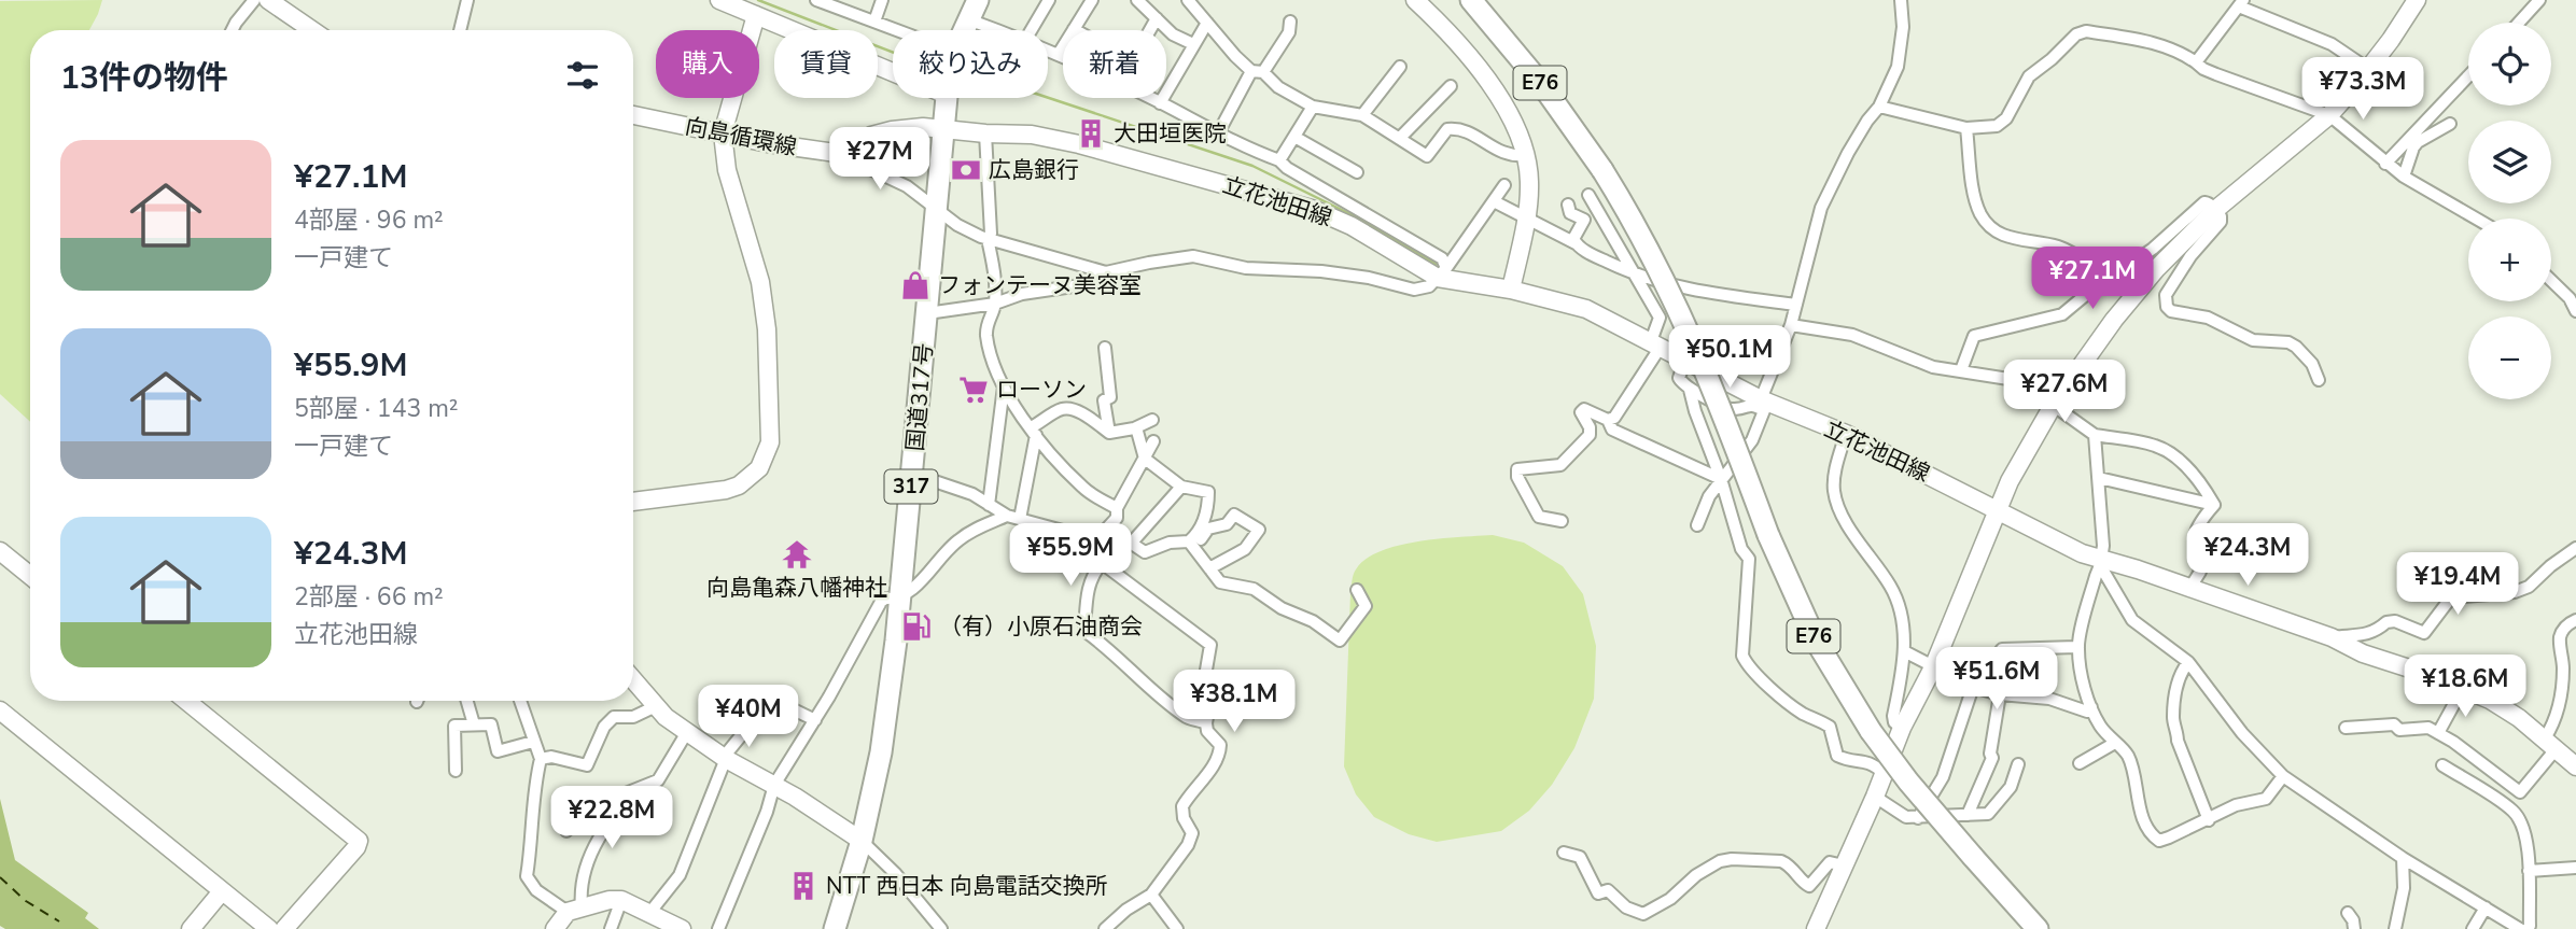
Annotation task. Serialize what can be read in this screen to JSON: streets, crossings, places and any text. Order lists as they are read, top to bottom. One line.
{"streets":{"highway":["E76","国道317号","317"],"street":["向島循環線","立花池田線"]},"crossings":[["立花池田線","国道317号"]],"places":{"building":["大田垣医院","NTT 西日本 向島電話交換所"],"bank":["広島銀行"],"shop":["フォンテーヌ美容室"],"supermarket":["ローソン"],"temple":["向島亀森八幡神社"],"fuel station":["（有）小原石油商会"]},"page":{"map_buttons":["+","−"],"chip":["購入","賃貸","絞り込み","新着"],"heading":"13件の物件","price":["¥73.3M","¥27M","¥27.1M","¥50.1M","¥27.6M","¥55.9M","¥24.3M","¥19.4M","¥51.6M","¥18.6M","¥38.1M","¥40M","¥22.8M"],"list":[{"name":"¥27.1M","note":"4部屋 · 96 m² · 一戸建て"},{"name":"¥55.9M","note":"5部屋 · 143 m² · 一戸建て"},{"name":"¥24.3M","note":"2部屋 · 66 m² · 立花池田線"}]}}
